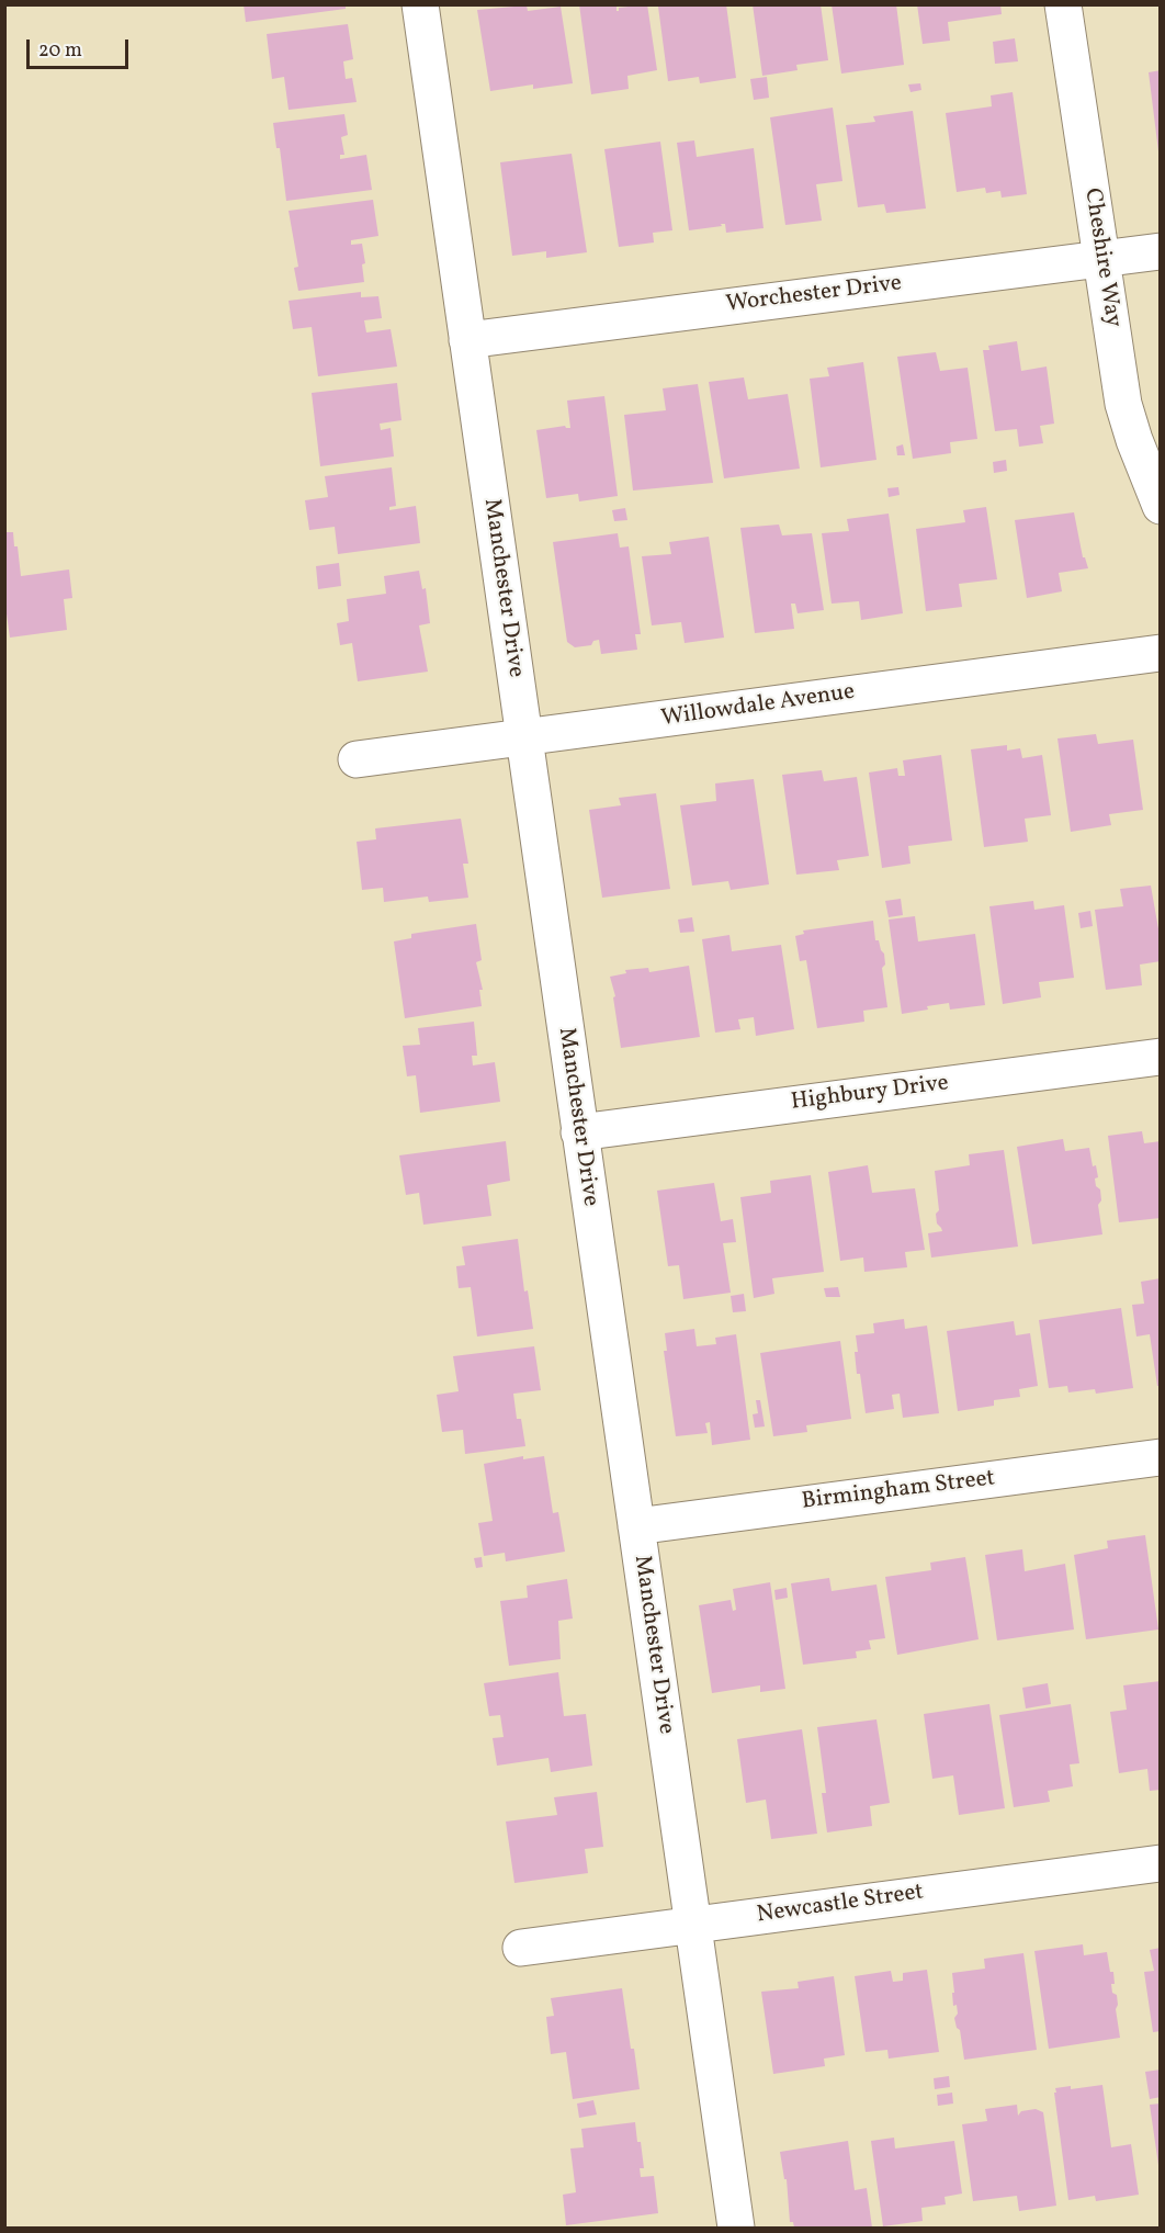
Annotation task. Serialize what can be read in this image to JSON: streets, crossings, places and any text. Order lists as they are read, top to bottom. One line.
{"streets":{"street":["Cheshire Way","Worchester Drive","Manchester Drive","Willowdale Avenue","Highbury Drive","Birmingham Street","Newcastle Street"]},"crossings":[["Cheshire Way","Worchester Drive"],["Worchester Drive","Manchester Drive"],["Manchester Drive","Willowdale Avenue"],["Manchester Drive","Highbury Drive"],["Manchester Drive","Birmingham Street"],["Manchester Drive","Newcastle Street"]],"scale_bar":"20 m"}
